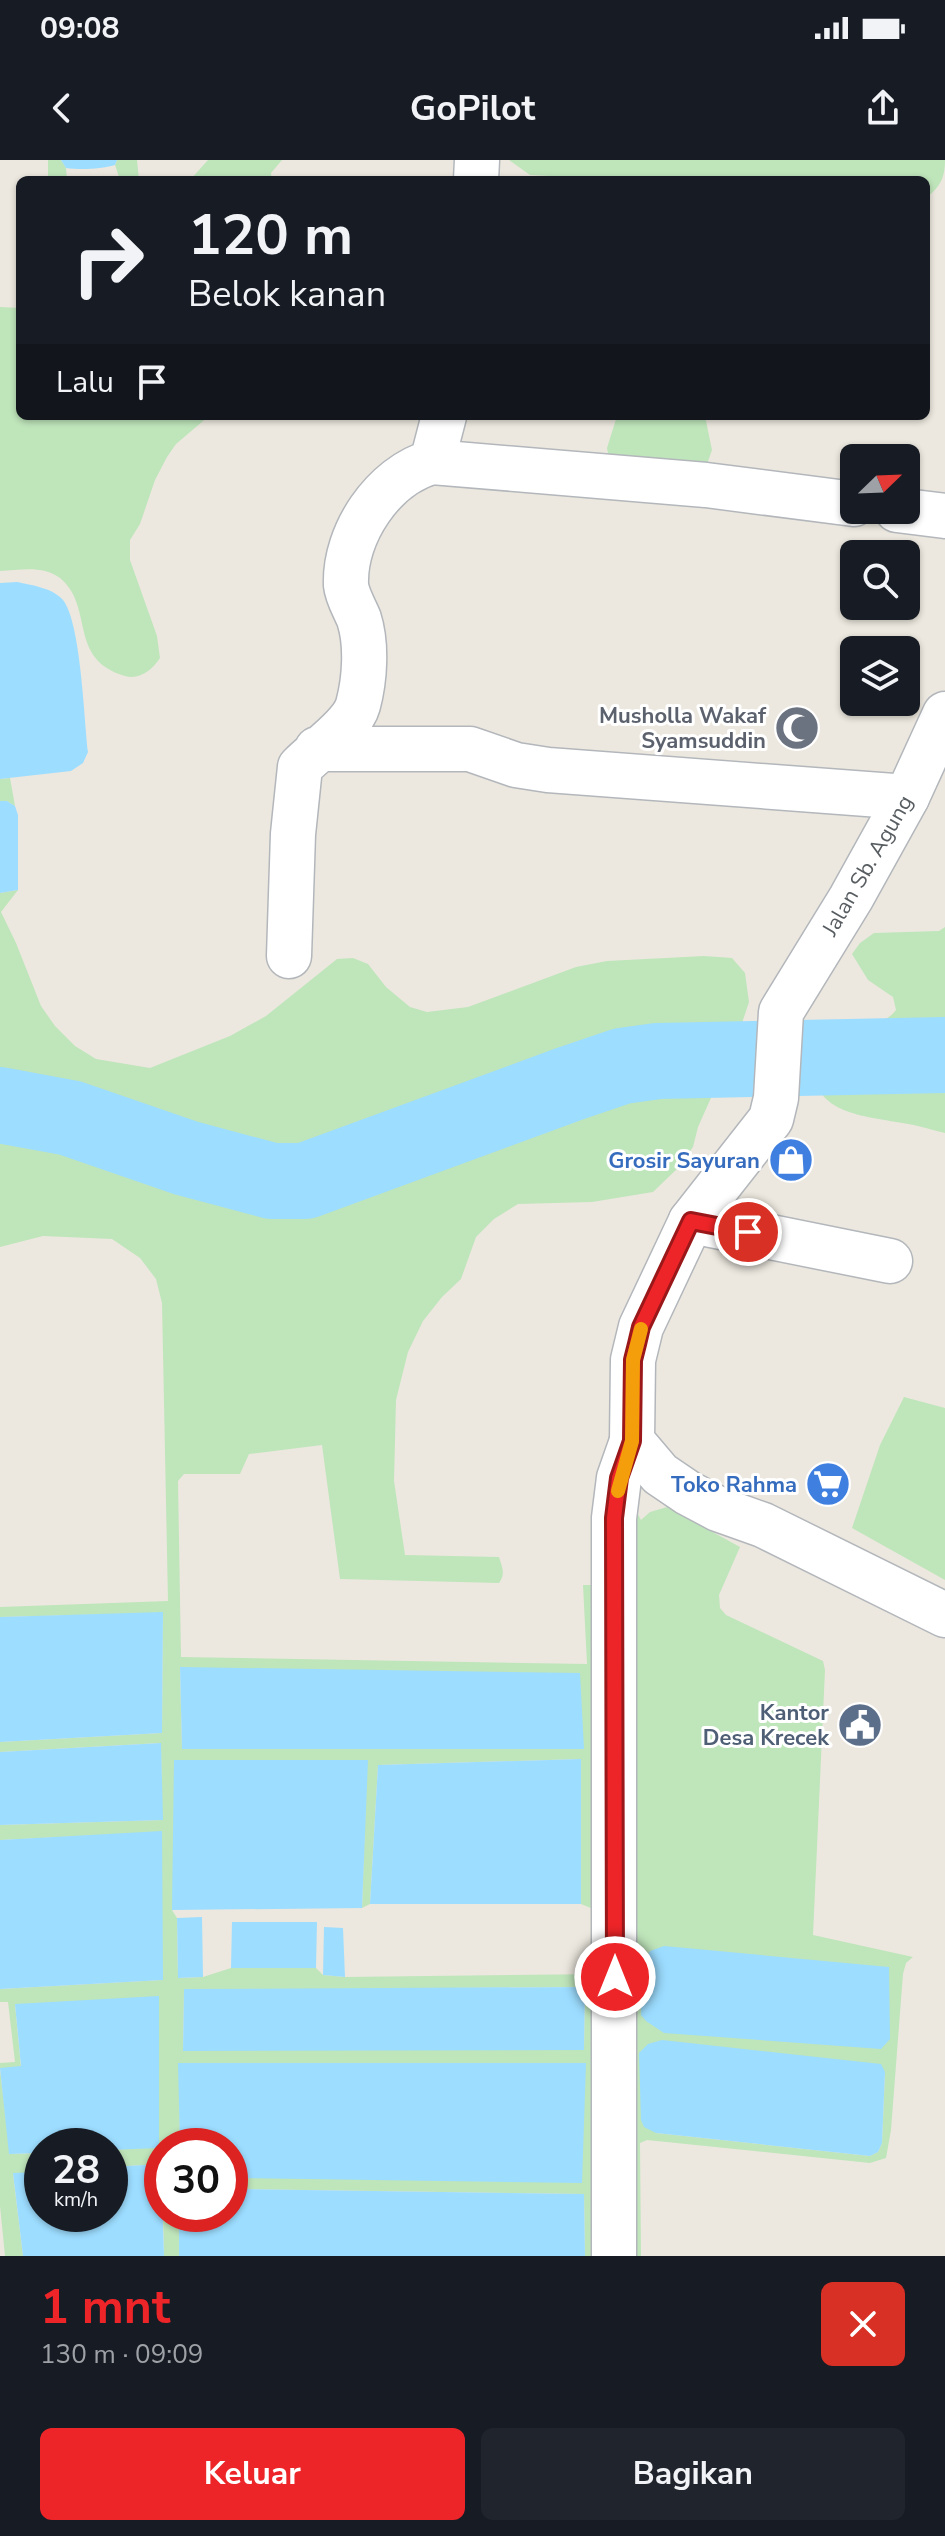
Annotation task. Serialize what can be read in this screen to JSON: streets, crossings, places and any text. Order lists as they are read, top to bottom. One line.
{"streets":{"street":["Jalan Sb. Agung"]},"places":{"mosque":["Musholla Wakaf Syamsuddin"],"shop":["Grosir Sayuran"],"supermarket":["Toko Rahma"],"public building":["Kantor Desa Krecek"]},"north":"top right","page":{"status":"09:08","header":"GoPilot","turn":["120 m","Belok kanan"],"then":"Lalu","speed":"28 km/h","limit":"30","heading":["1 mnt","130 m · 09:09"],"buttons":["Keluar","Bagikan"]}}
